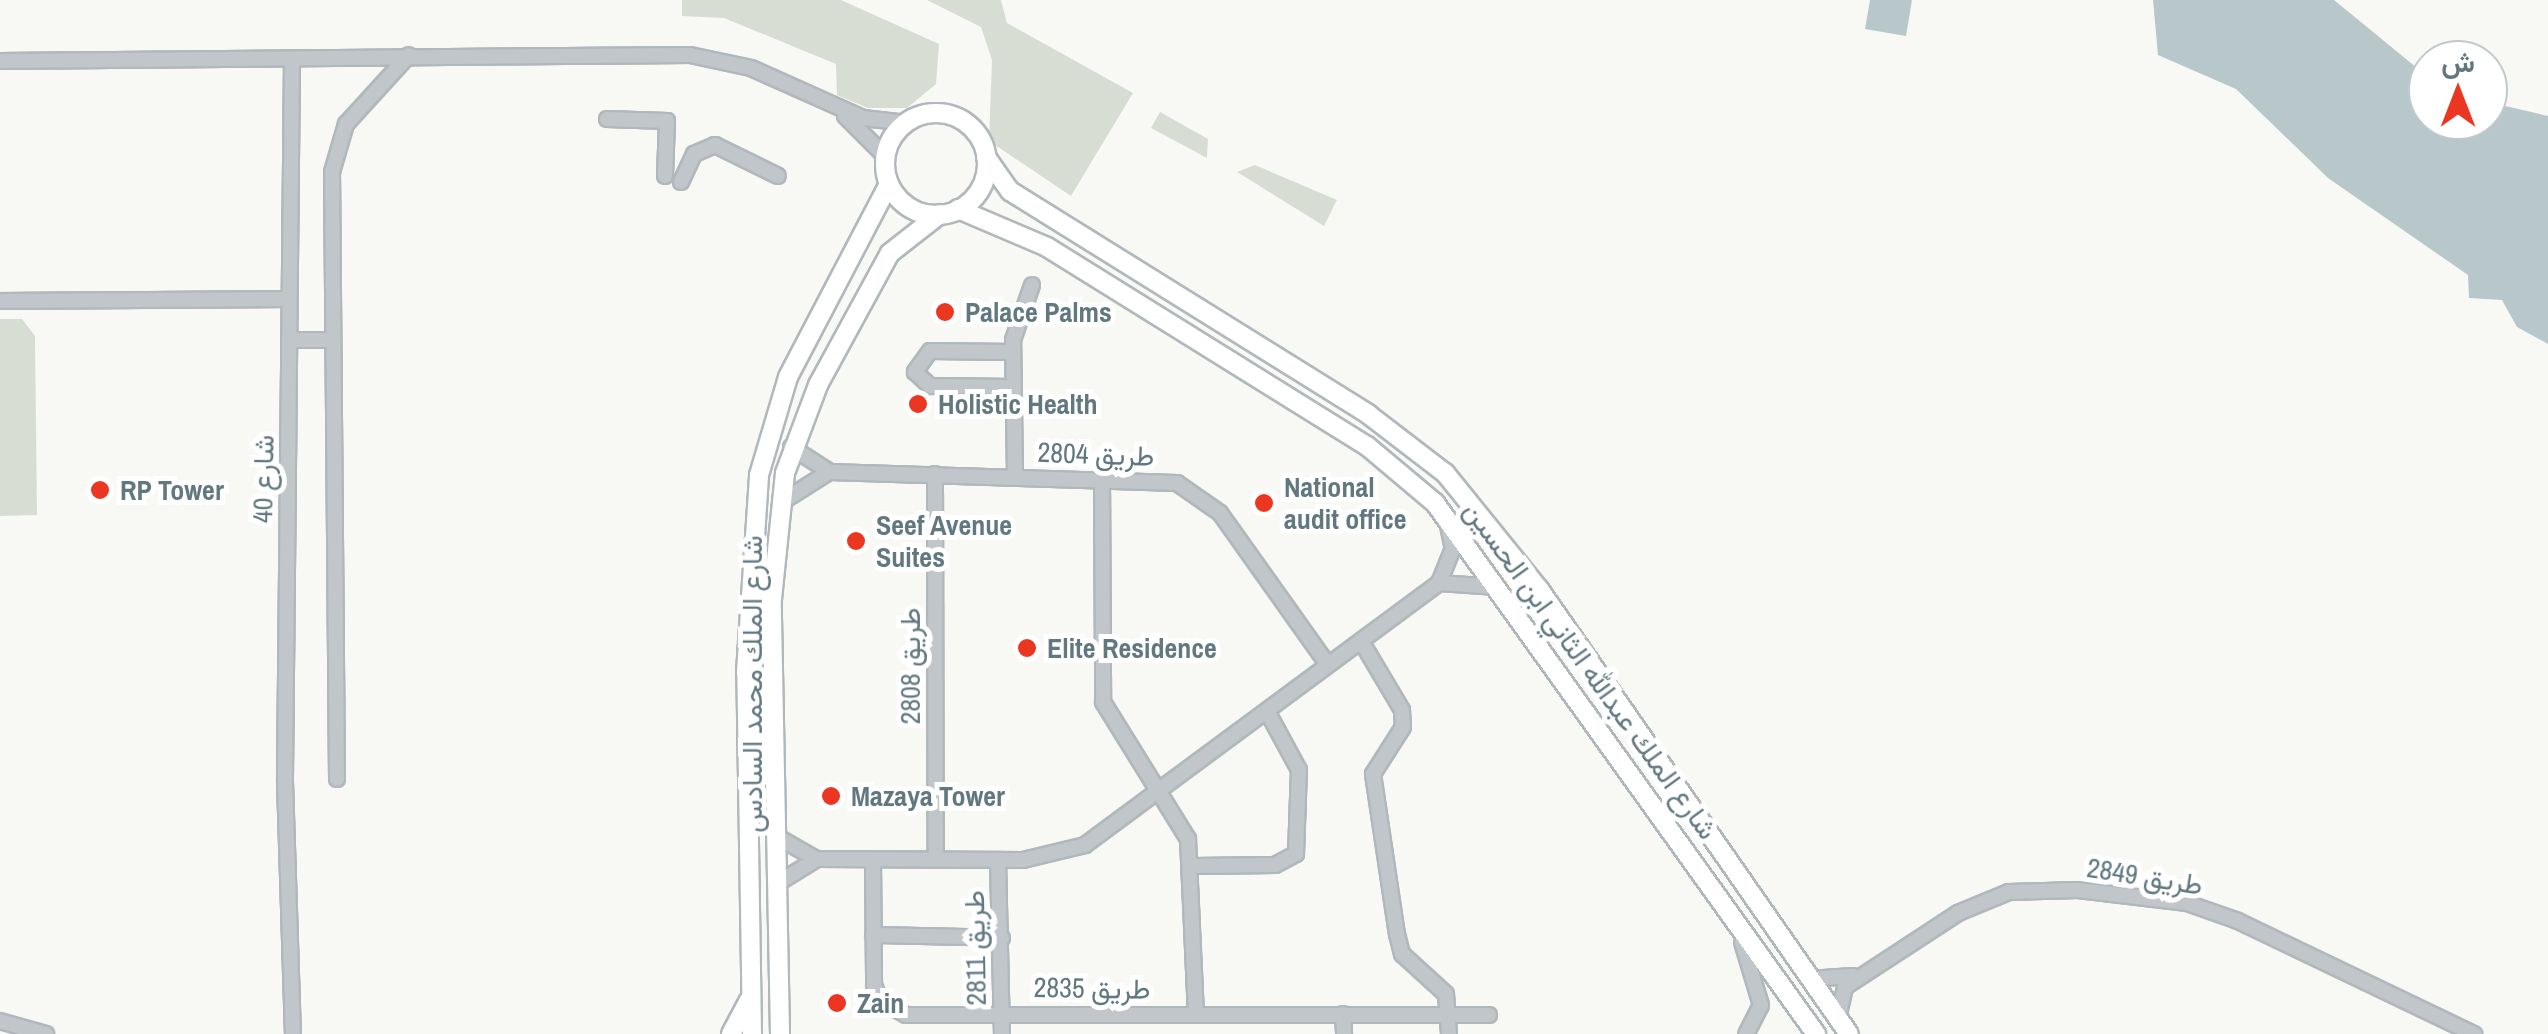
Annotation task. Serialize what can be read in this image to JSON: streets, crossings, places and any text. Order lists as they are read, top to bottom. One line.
{"streets":{"main road":["شارع الملك عبدالله الثاني ابن الحسين","شارع الملك محمد السادس"],"street":["طريق 2804","شارع 40","طريق 2808","طريق 2849","طريق 2811","طريق 2835"]},"crossings":[["طريق 2804","طريق 2808"],["شارع الملك عبدالله الثاني ابن الحسين","شارع الملك محمد السادس"],["شارع الملك عبدالله الثاني ابن الحسين","طريق 2849"],["طريق 2811","طريق 2835"]],"places":["Palace Palms","Holistic Health","RP Tower","National audit office","Seef Avenue Suites","Elite Residence","Mazaya Tower","Zain"],"north":"top"}
